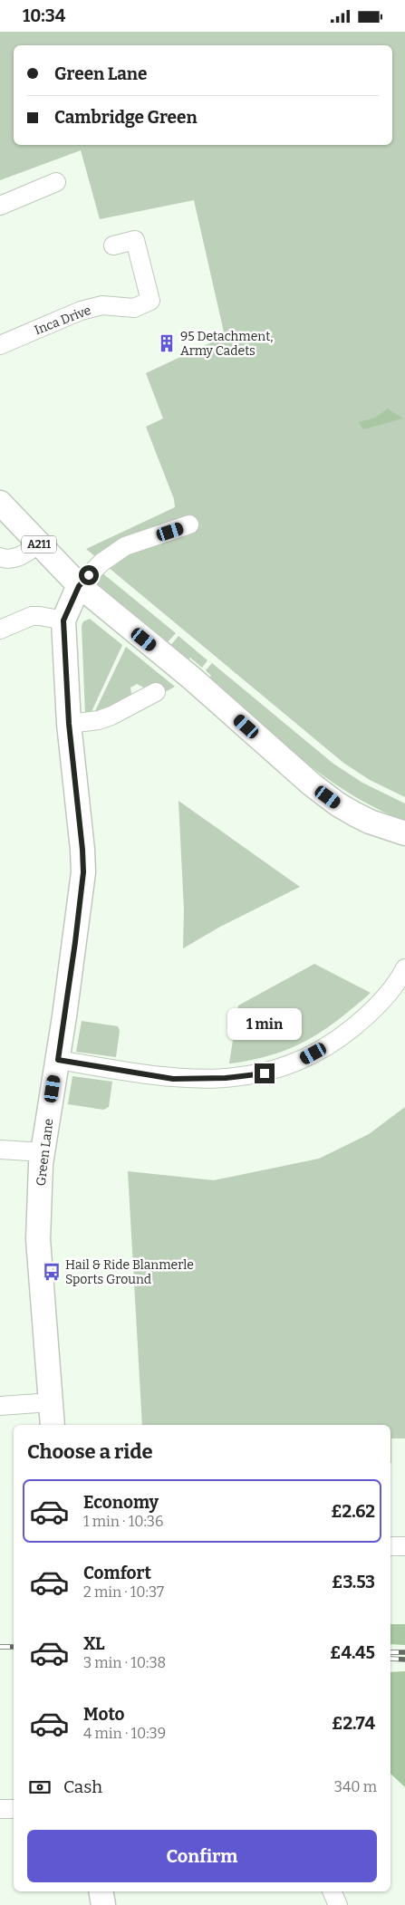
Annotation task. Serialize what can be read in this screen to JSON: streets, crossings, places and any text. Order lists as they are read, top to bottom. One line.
{"streets":{"main road":["A211","Green Lane"],"street":["Inca Drive"]},"crossings":[["A211","Green Lane"]],"places":{"building":["95 Detachment, Army Cadets"],"bus stop":["Hail & Ride Blanmerle Sports Ground"]},"page":{"status":"10:34","banner":["Green Lane","Cambridge Green"],"bubble":"1 min","heading":"Choose a ride","list":[{"name":"Economy","note":"1 min · 10:36","value":"£2.62"},{"name":"Comfort","note":"2 min · 10:37","value":"£3.53"},{"name":"XL","note":"3 min · 10:38","value":"£4.45"},{"name":"Moto","note":"4 min · 10:39","value":"£2.74"}],"pay":["Cash","340 m"],"buttons":"Confirm"}}
